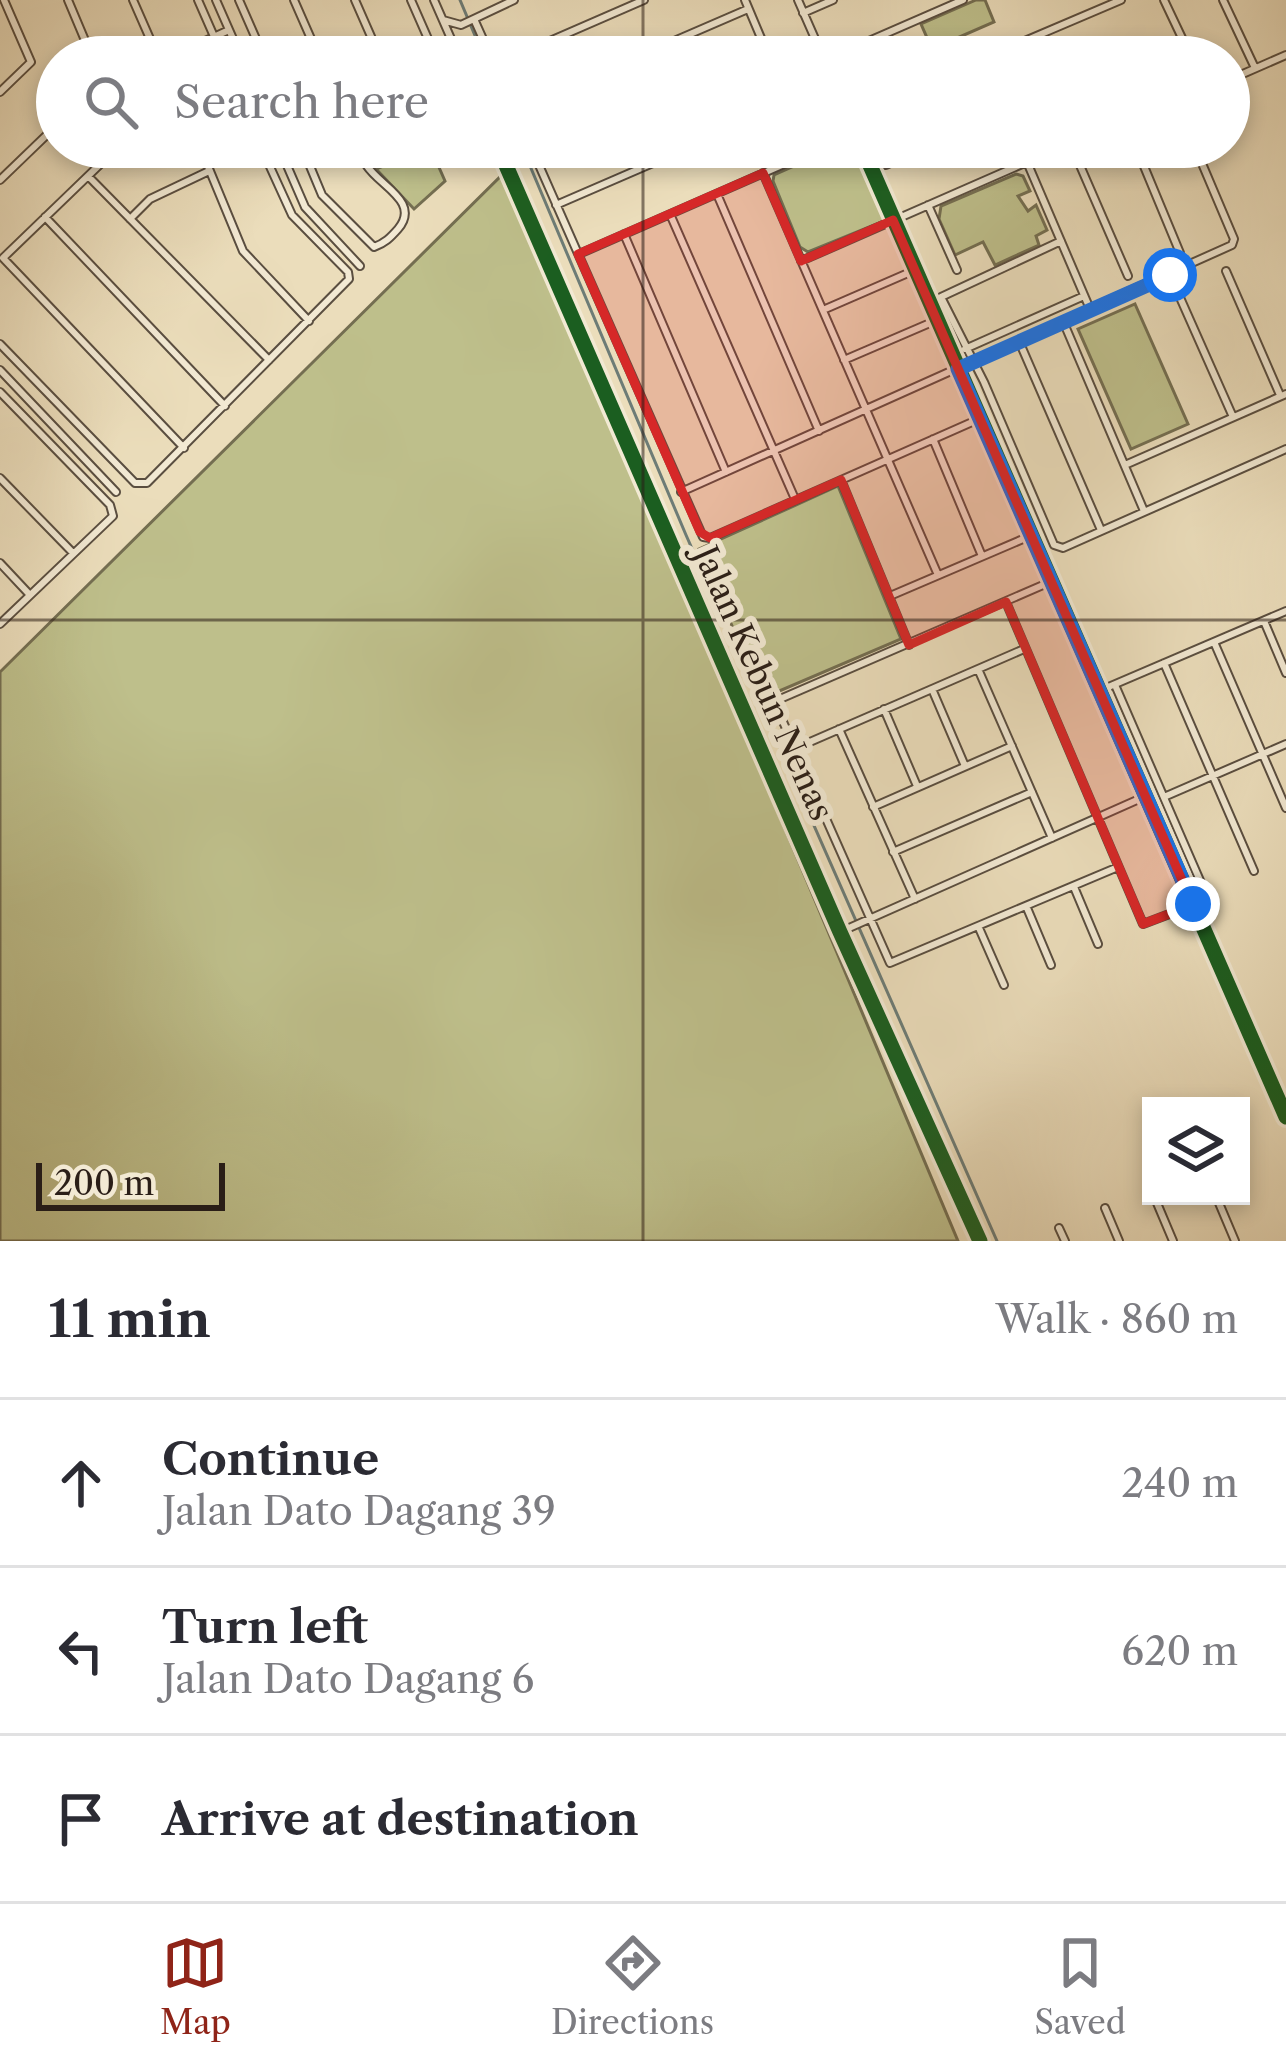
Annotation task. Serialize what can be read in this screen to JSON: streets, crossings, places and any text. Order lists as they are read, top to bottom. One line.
{"streets":{"street":["Jalan Kebun Nenas"]},"scale_bar":"200 m","page":{"search":"Search here","scale":"200 m","heading":["11 min","Walk · 860 m"],"list":[["Continue","Jalan Dato Dagang 39","240 m"],["Turn left","Jalan Dato Dagang 6","620 m"],"Arrive at destination"],"nav":["Map","Directions","Saved"]}}
